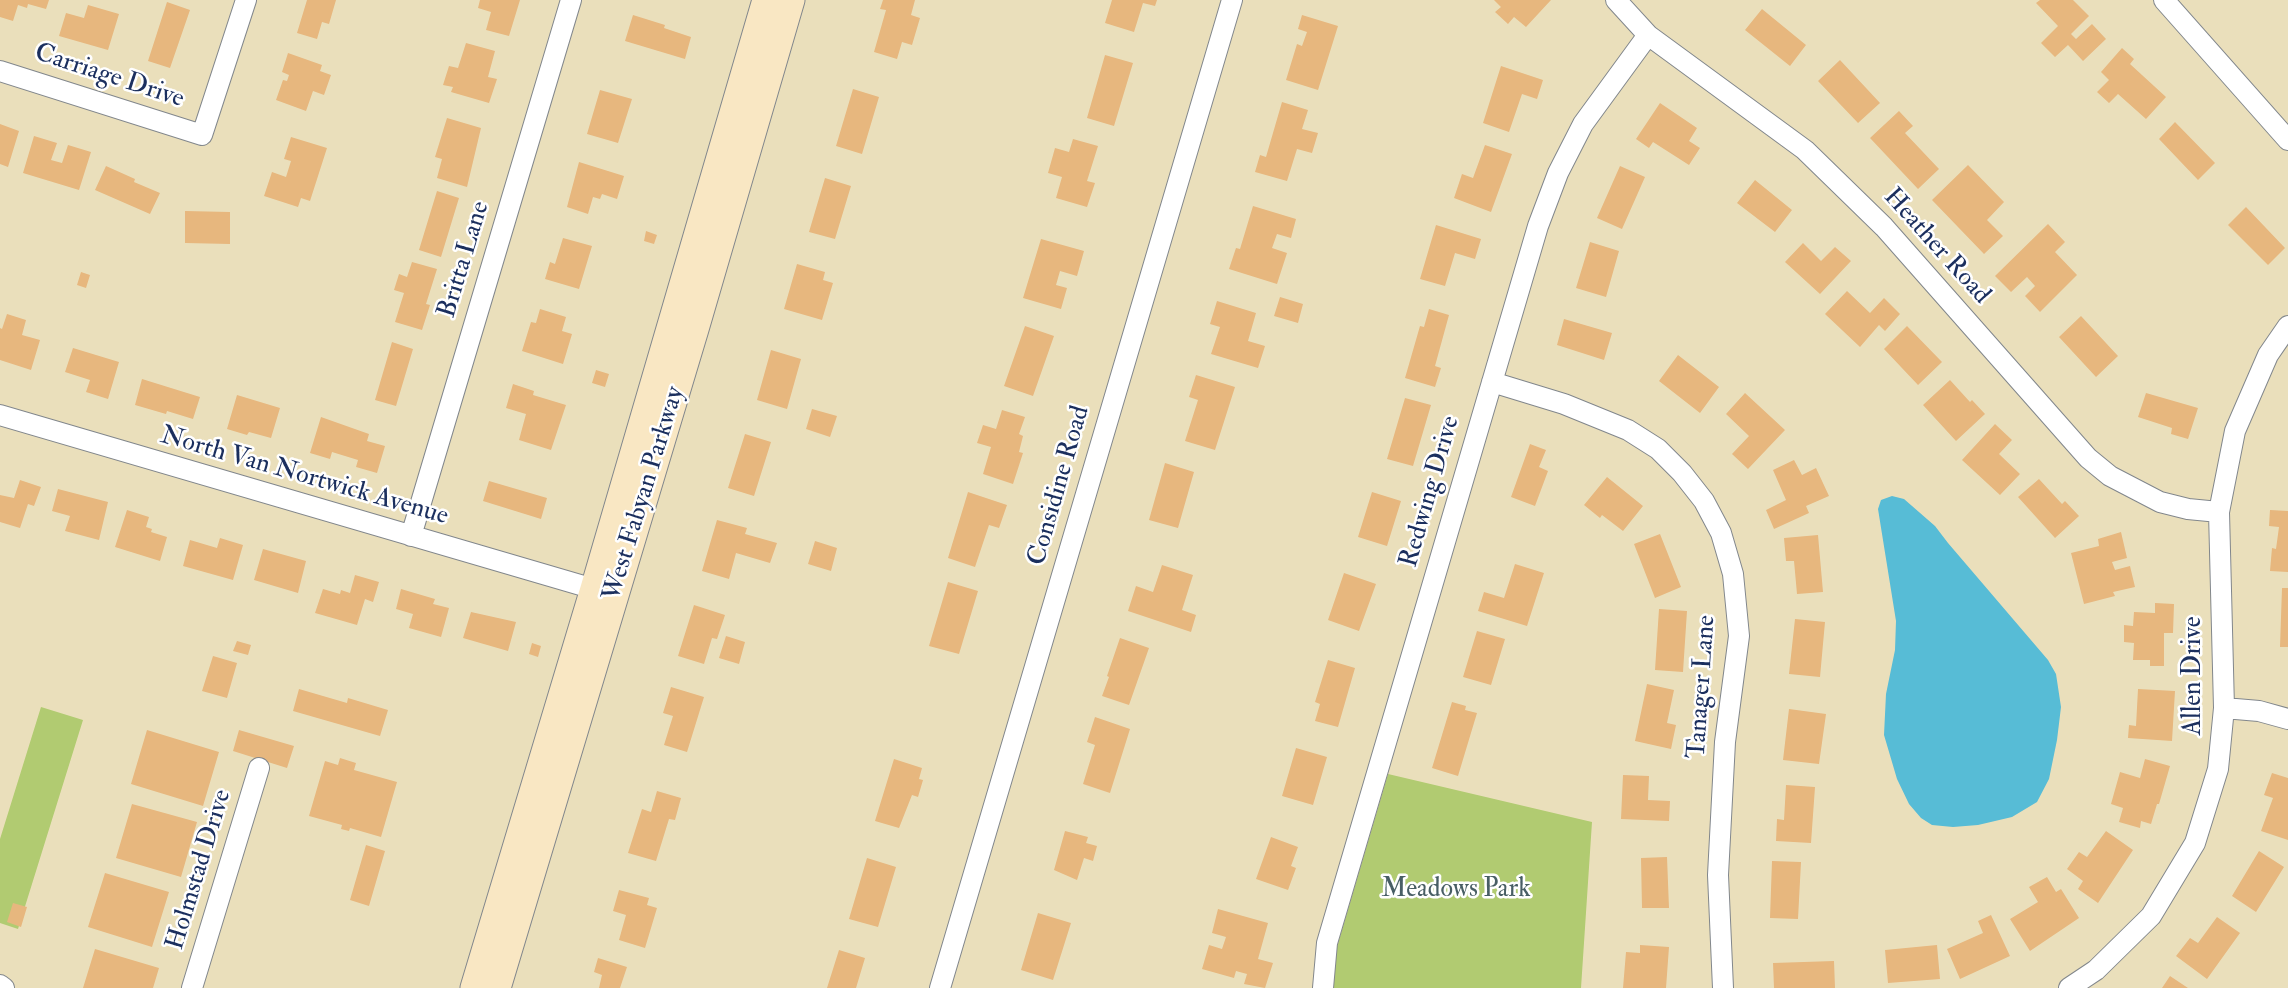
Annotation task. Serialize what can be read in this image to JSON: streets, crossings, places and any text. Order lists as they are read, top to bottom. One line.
{"streets":{"main road":["West Fabyan Parkway"],"street":["Carriage Drive","Heather Road","Britta Lane","North Van Nortwick Avenue","Considine Road","Redwing Drive","Allen Drive","Tanager Lane","Holmstad Drive"]},"crossings":[["Heather Road","Redwing Drive"],["Heather Road","Allen Drive"],["Britta Lane","North Van Nortwick Avenue"],["North Van Nortwick Avenue","West Fabyan Parkway"],["Redwing Drive","Tanager Lane"]],"parks":["Meadows Park"]}
